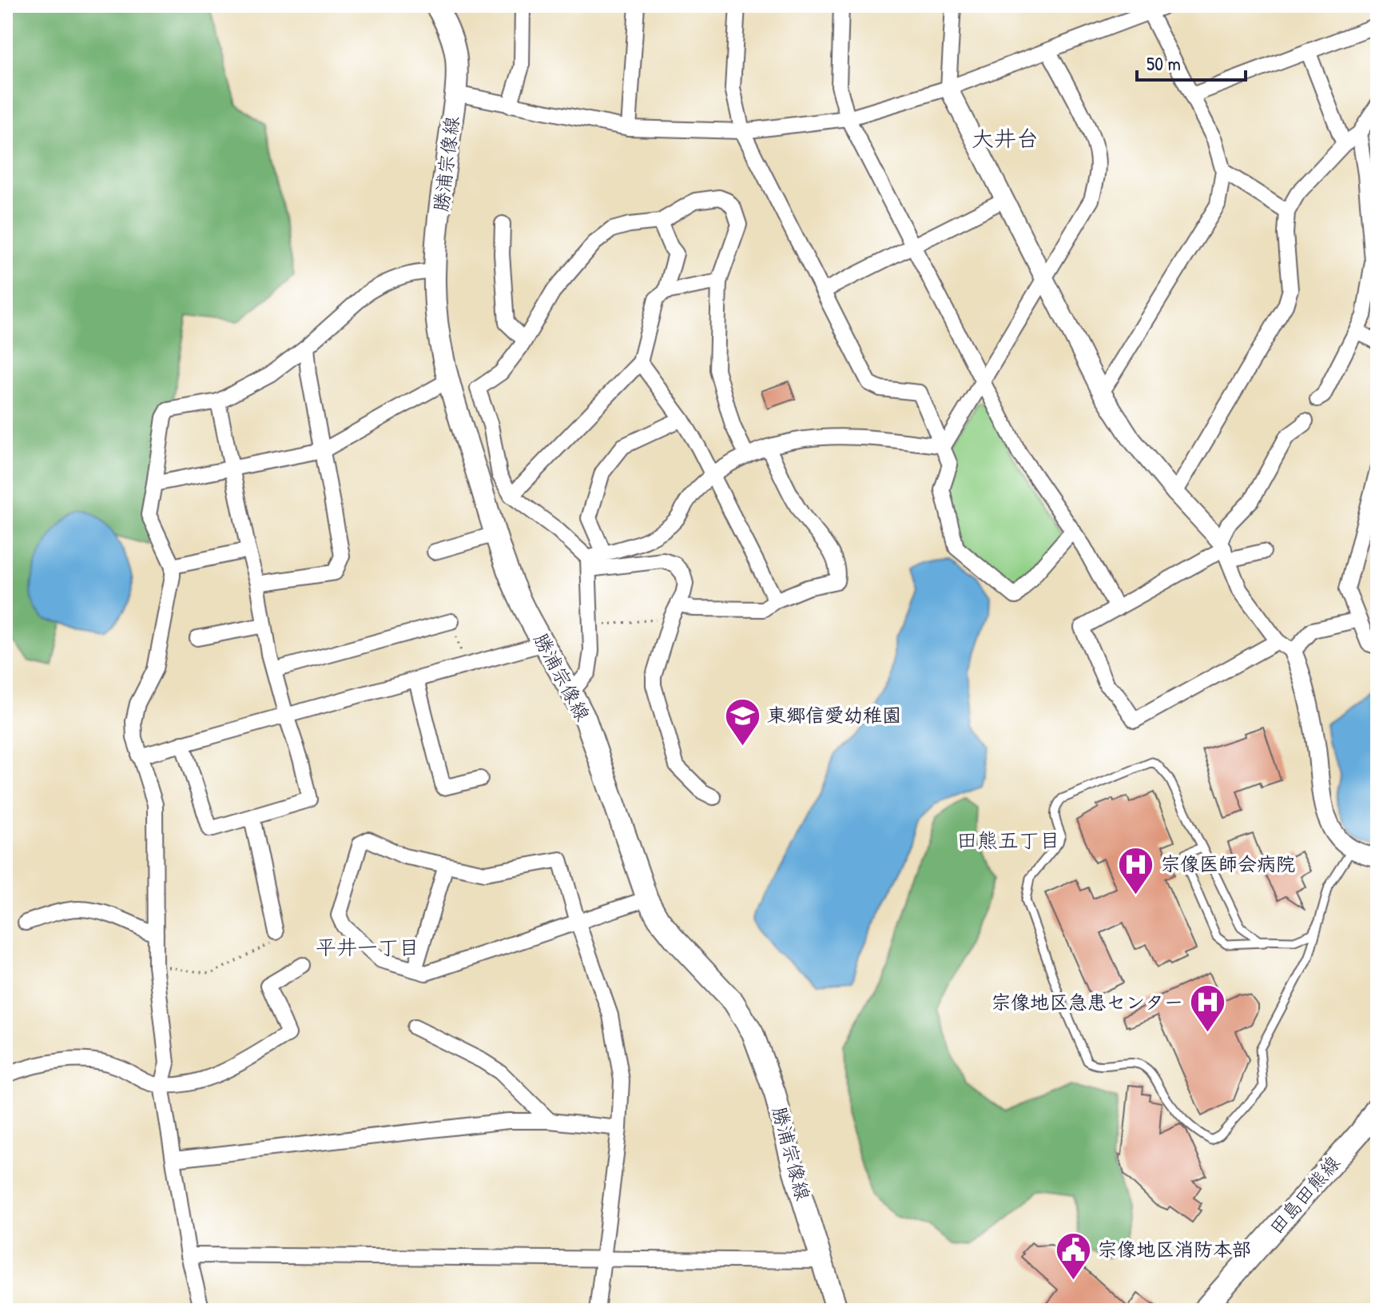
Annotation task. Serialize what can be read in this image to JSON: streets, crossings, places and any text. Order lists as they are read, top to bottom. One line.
{"streets":{"main road":["勝浦宗像線","田島田熊線"]},"districts":["大井台","田熊五丁目","平井一丁目"],"places":{"school or university":["東郷信愛幼稚園"],"hospital":["宗像医師会病院","宗像地区急患センター"],"public building":["宗像地区消防本部"]},"scale_bar":"50 m"}
